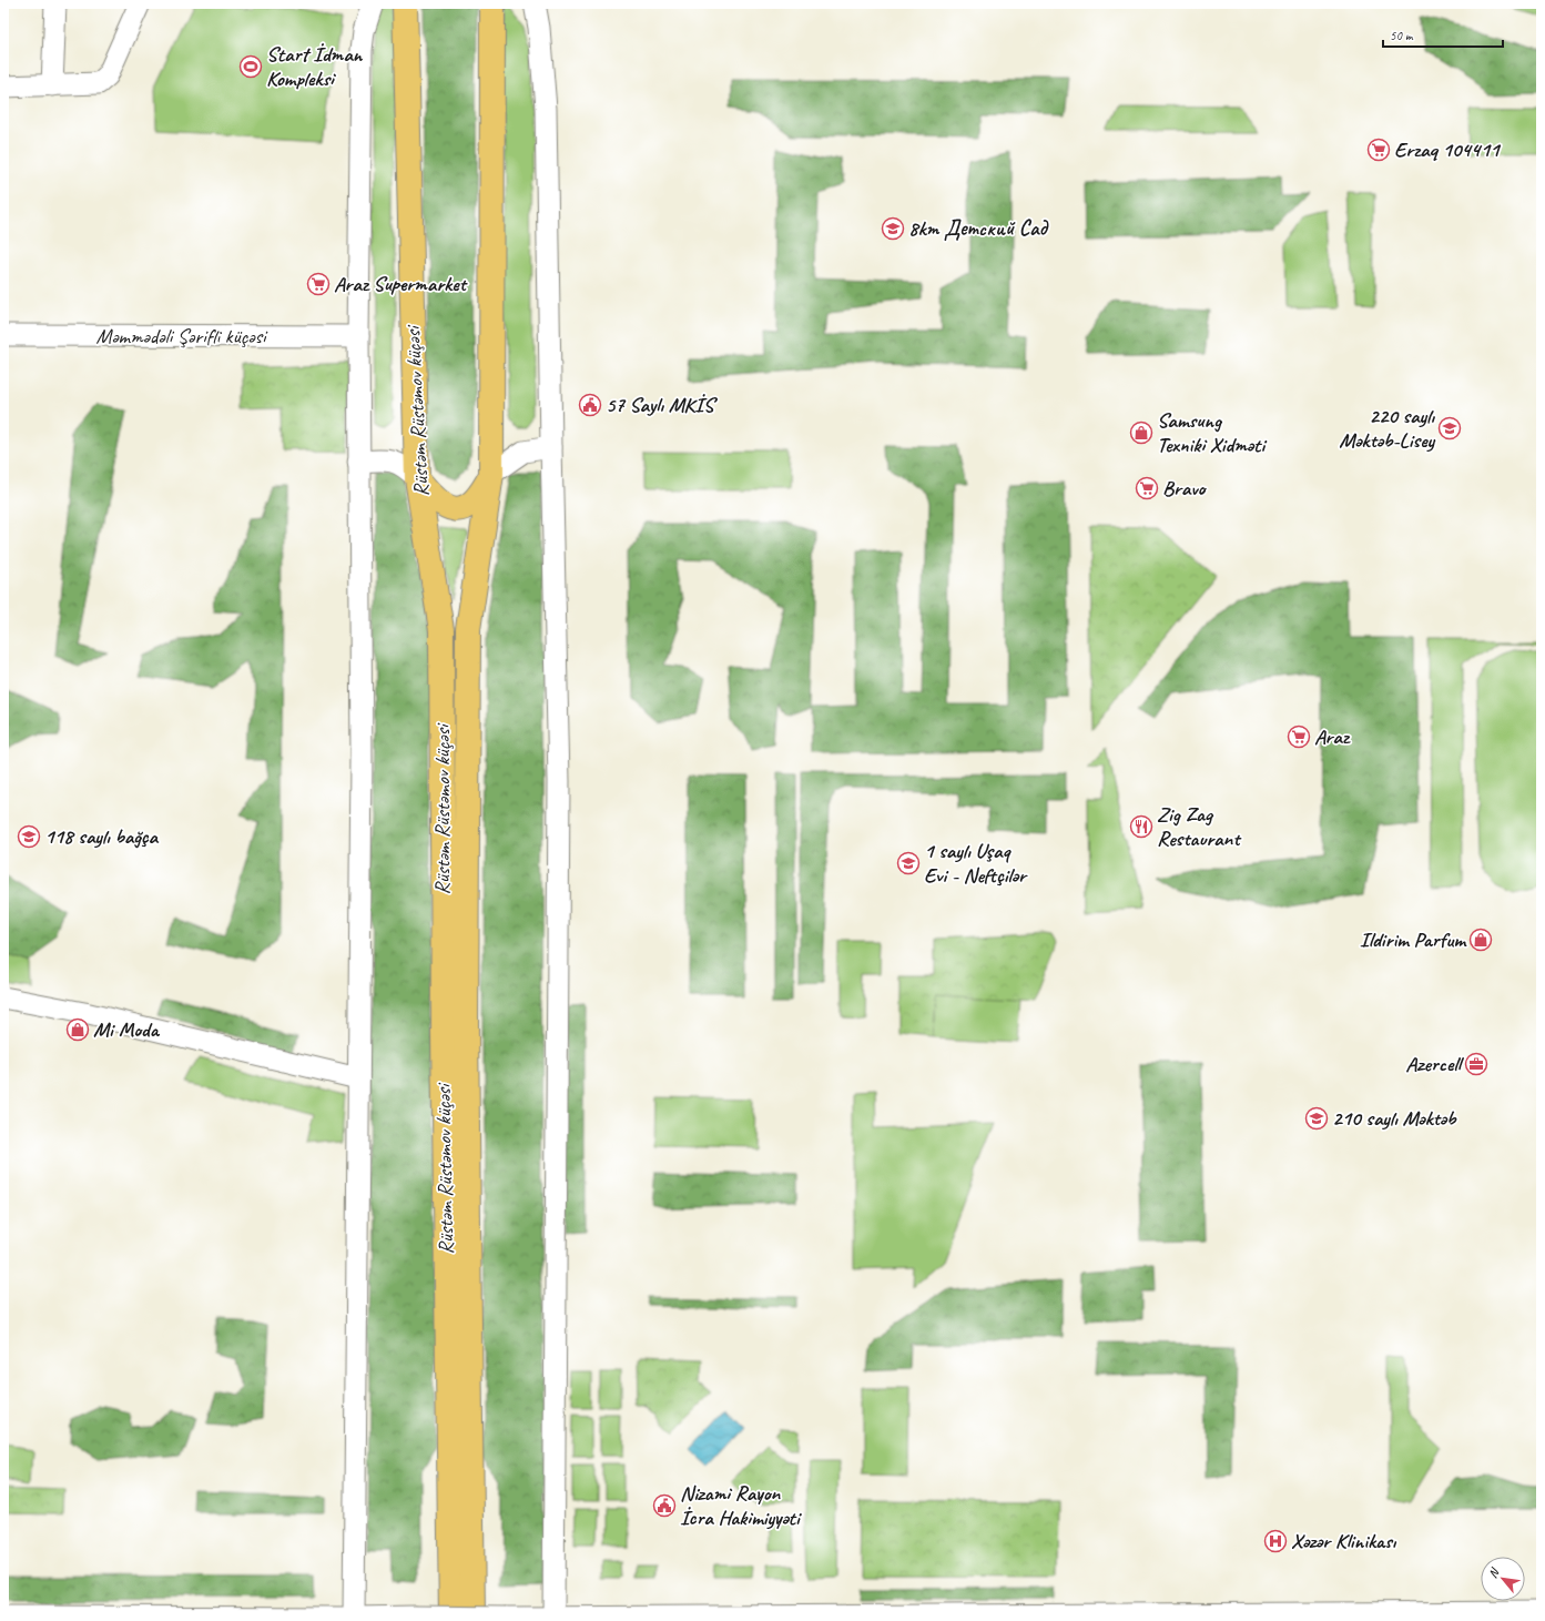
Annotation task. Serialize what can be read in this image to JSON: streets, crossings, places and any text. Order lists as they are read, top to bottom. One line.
{"streets":{"main road":["Rüstəm Rüstəmov küçəsi"],"street":["Məmmədəli Şərifli küçəsi"]},"places":{"sports":["Start İdman Kompleksi"],"supermarket":["Erzaq 104411","Araz Supermarket","Bravo","Araz"],"school or university":["8km Детский Сад","220 saylı Məktəb-Lisey","118 saylı bağça","1 saylı Uşaq Evi - Neftçilər","210 saylı Məktəb"],"public building":["57 Saylı MKİS","Nizami Rayon İcra Hakimiyyəti"],"shop":["Samsung Texniki Xidməti","Ildirim Parfum","Mi Moda"],"restaurant":["Zig Zag Restaurant"],"office":["Azercell"],"hospital":["Xəzər Klinikası"]},"scale_bar":"50 m","north":"top left"}
